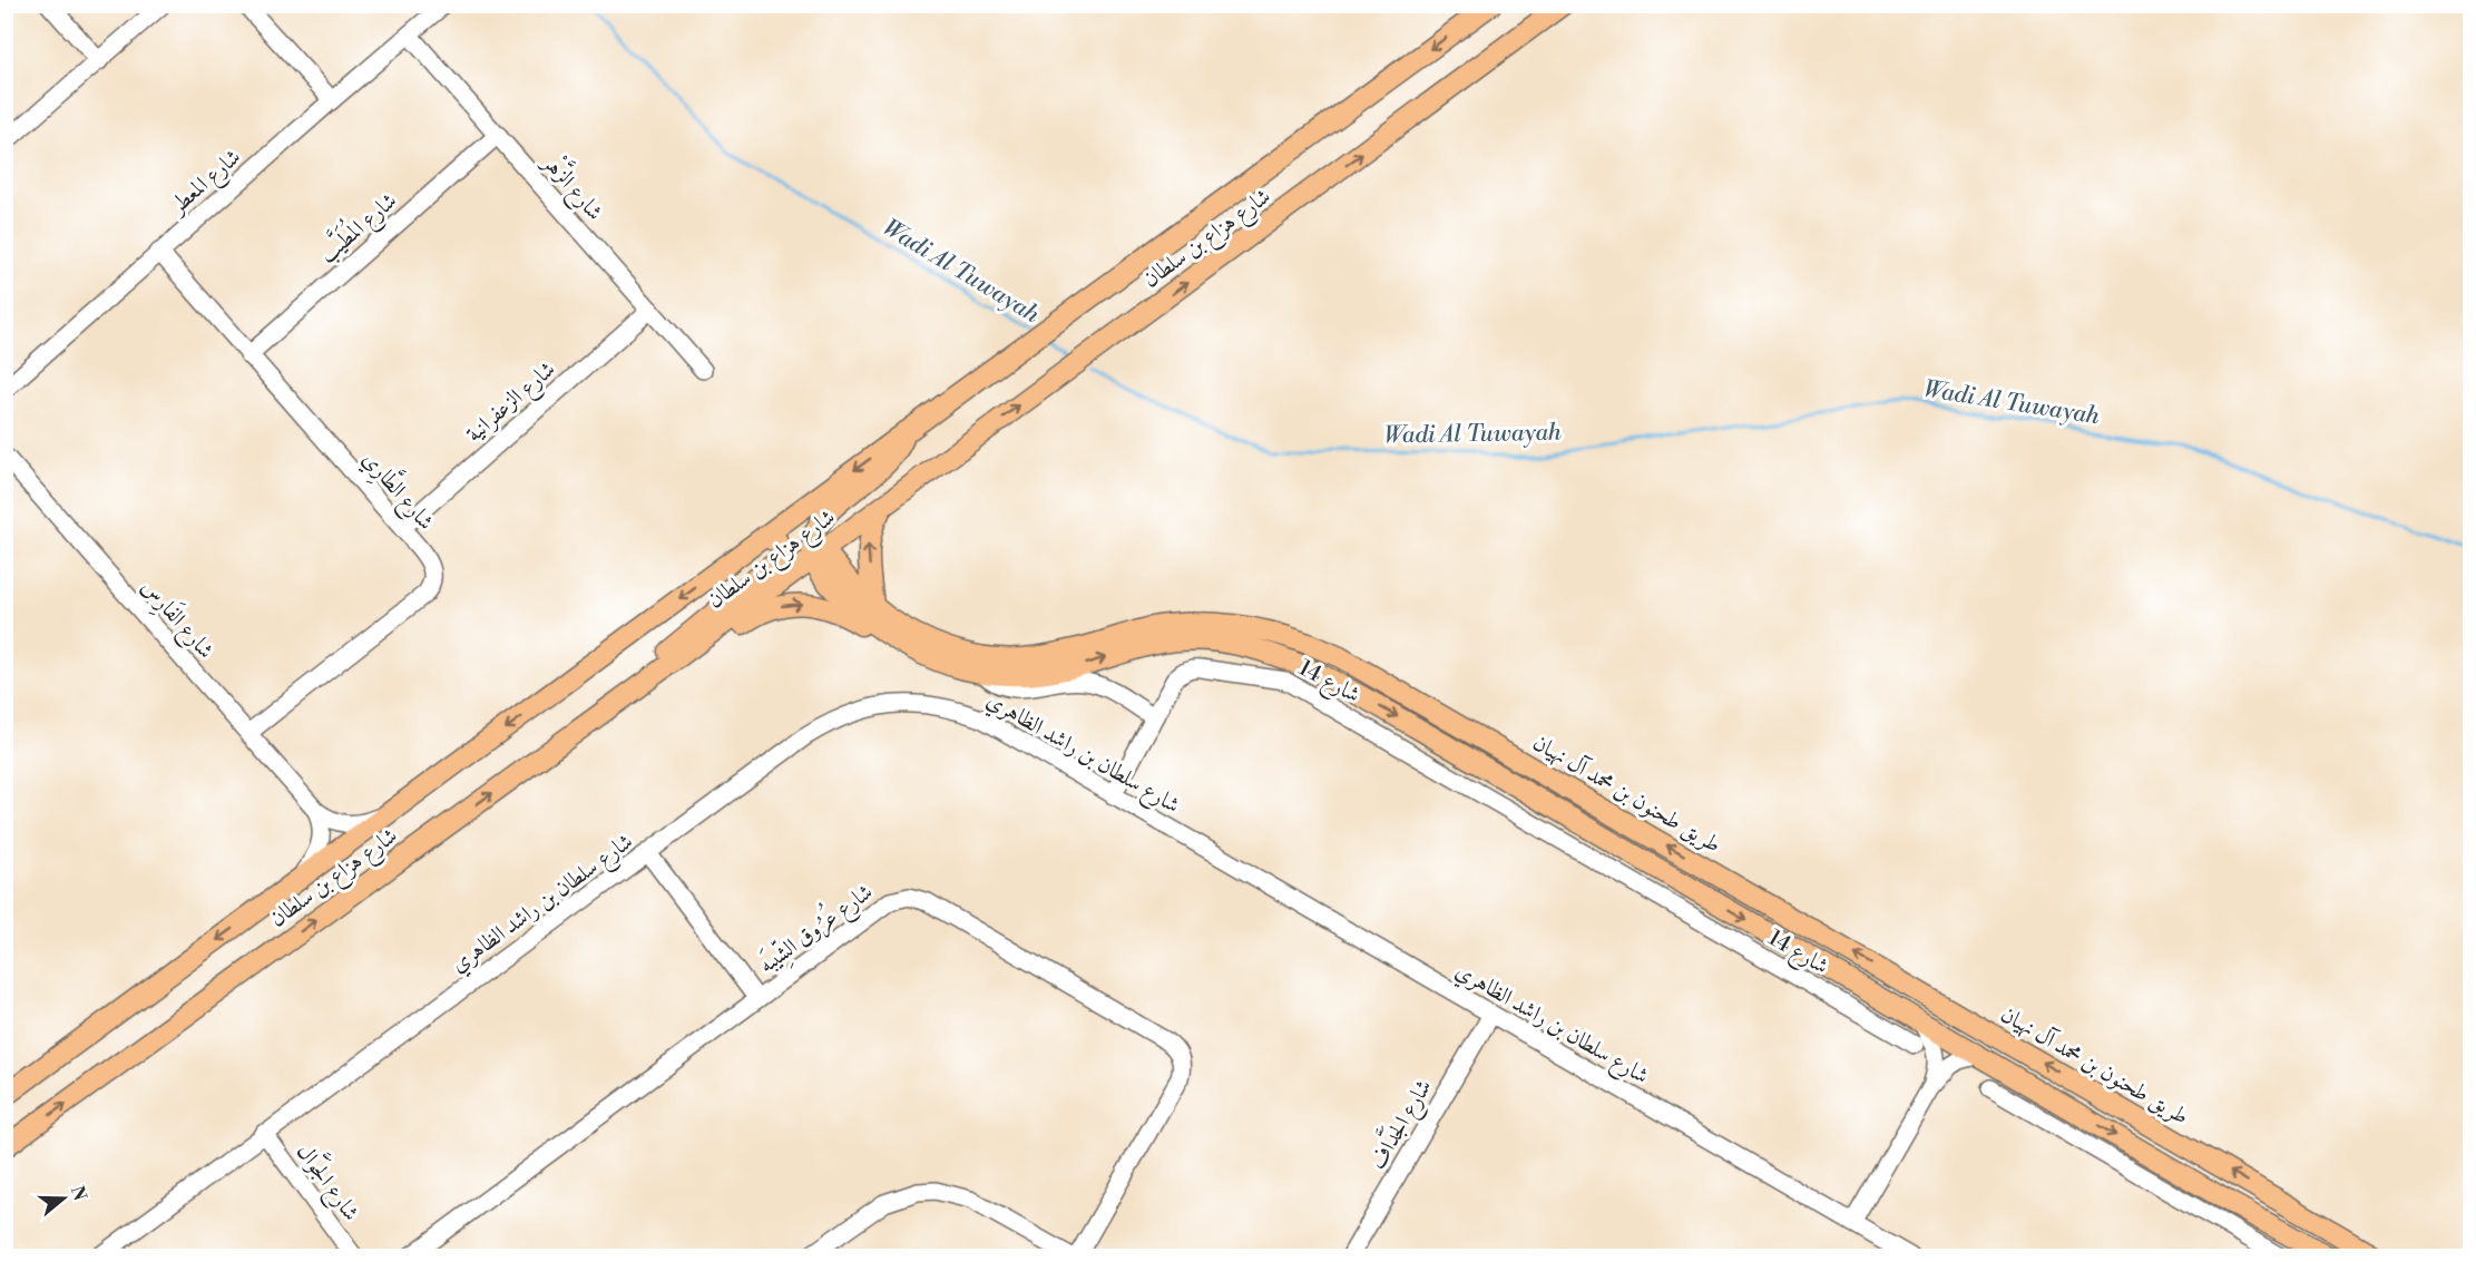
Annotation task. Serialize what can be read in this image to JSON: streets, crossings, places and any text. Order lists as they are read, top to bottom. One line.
{"streets":{"main road":["شارع هزاع بن سلطان","طريق طحنون بن محمد آل نهيان"],"street":["شارع المعطر","شارع الزَّهْر","شارع المُطَيَّب","شارع الزعفرانية","شارع الطَّارِي","شارع الفَارِس","شارع 14","شارع سلطان بن راشد الظاهري","شارع عُرُوق الشِّيبَه","شارع الجَدَّاف","شارع الجَوَّال"]},"crossings":[["شارع المعطر","شارع الزَّهْر"],["شارع المعطر","شارع الطَّارِي"],["شارع الزَّهْر","شارع المُطَيَّب"],["شارع الزَّهْر","شارع الزعفرانية"],["شارع المُطَيَّب","شارع الطَّارِي"],["شارع هزاع بن سلطان","شارع الفَارِس"],["شارع هزاع بن سلطان","طريق طحنون بن محمد آل نهيان"],["شارع الزعفرانية","شارع الطَّارِي"],["شارع الطَّارِي","شارع الفَارِس"],["شارع 14","شارع سلطان بن راشد الظاهري"],["شارع سلطان بن راشد الظاهري","شارع الجَدَّاف"],["شارع سلطان بن راشد الظاهري","شارع الجَوَّال"]],"water":["Wadi Al Tuwayah"],"north":"right"}
